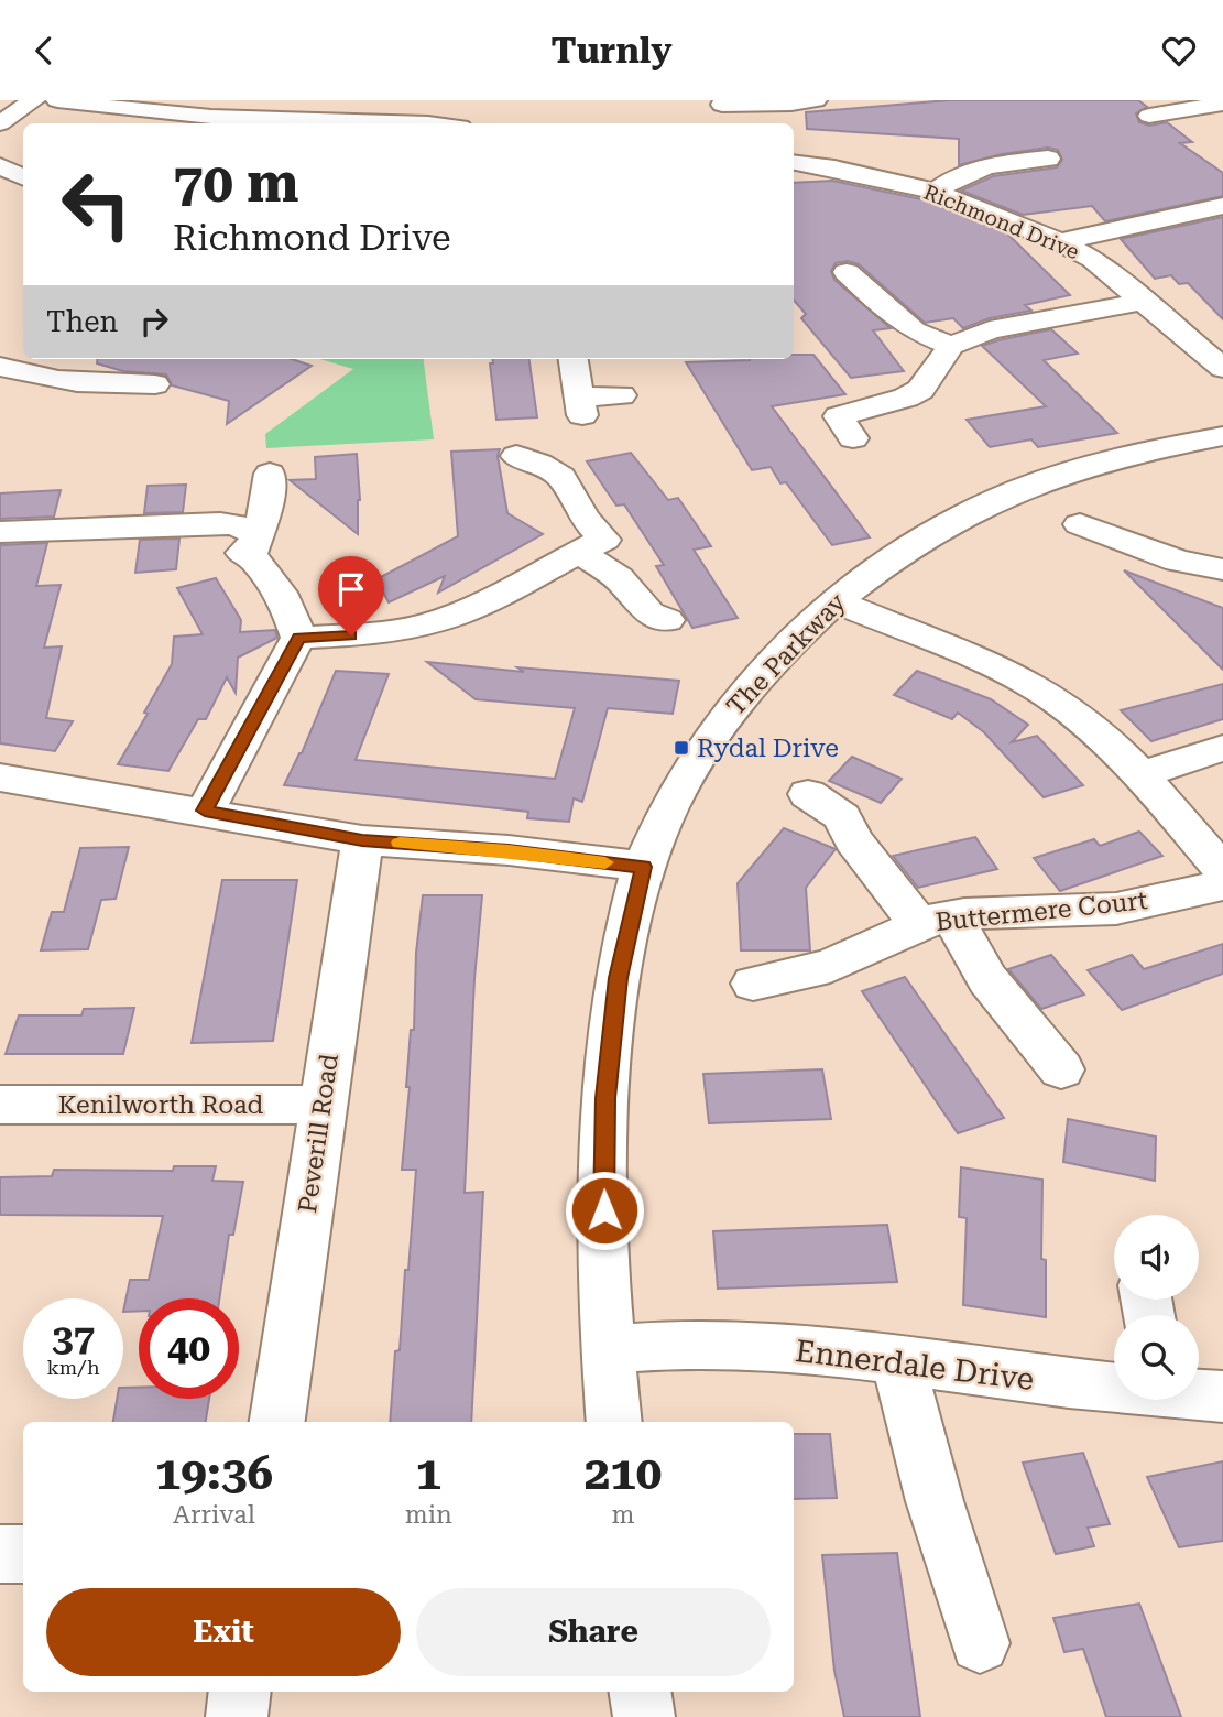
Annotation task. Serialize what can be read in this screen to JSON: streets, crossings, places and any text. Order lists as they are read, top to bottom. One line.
{"streets":{"street":["Richmond Drive","The Parkway","Buttermere Court","Kenilworth Road","Peverill Road","Ennerdale Drive"]},"crossings":[["The Parkway","Ennerdale Drive"],["Kenilworth Road","Peverill Road"]],"places":{"transit":["Rydal Drive"]},"page":{"header":"Turnly","turn":["70 m","Richmond Drive"],"then":"Then","speed":"37 km/h","limit":"40","eta":["19:36","Arrival","1","min","210","m"],"buttons":["Exit","Share"]}}
